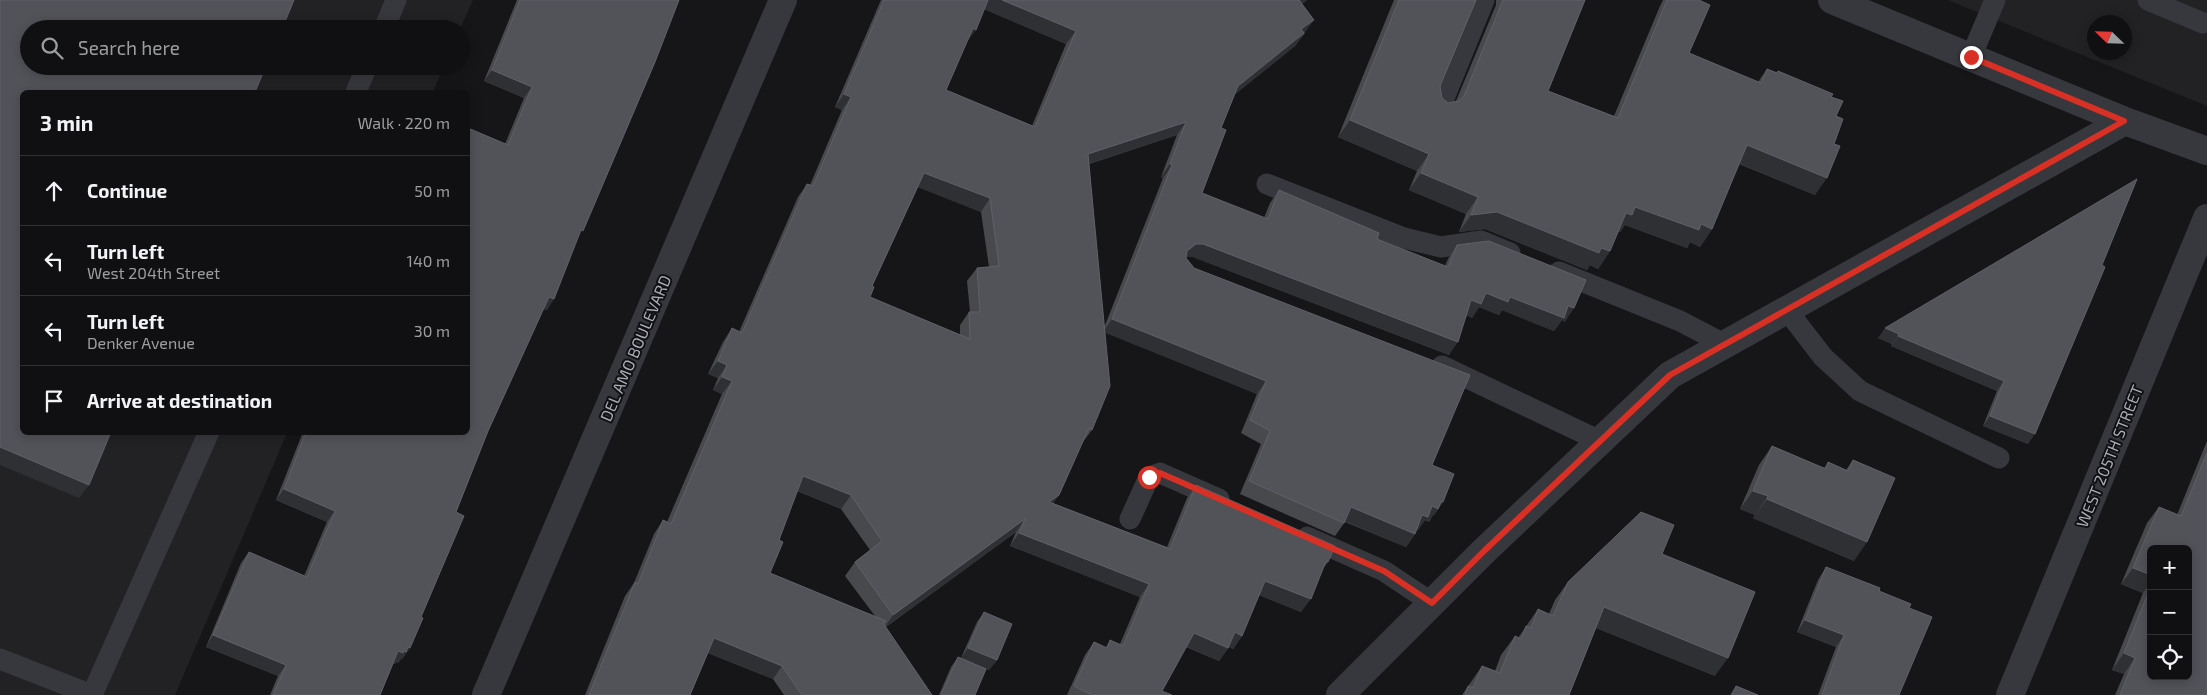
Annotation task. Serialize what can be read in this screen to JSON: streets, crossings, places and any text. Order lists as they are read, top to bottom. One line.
{"streets":{"street":["DEL AMO BOULEVARD","WEST 205TH STREET"]},"north":"top left","page":{"search":"Search here","heading":["3 min","Walk · 220 m"],"list":[["Continue","50 m"],["Turn left","West 204th Street","140 m"],["Turn left","Denker Avenue","30 m"],"Arrive at destination"],"map_buttons":["+","−"]}}
